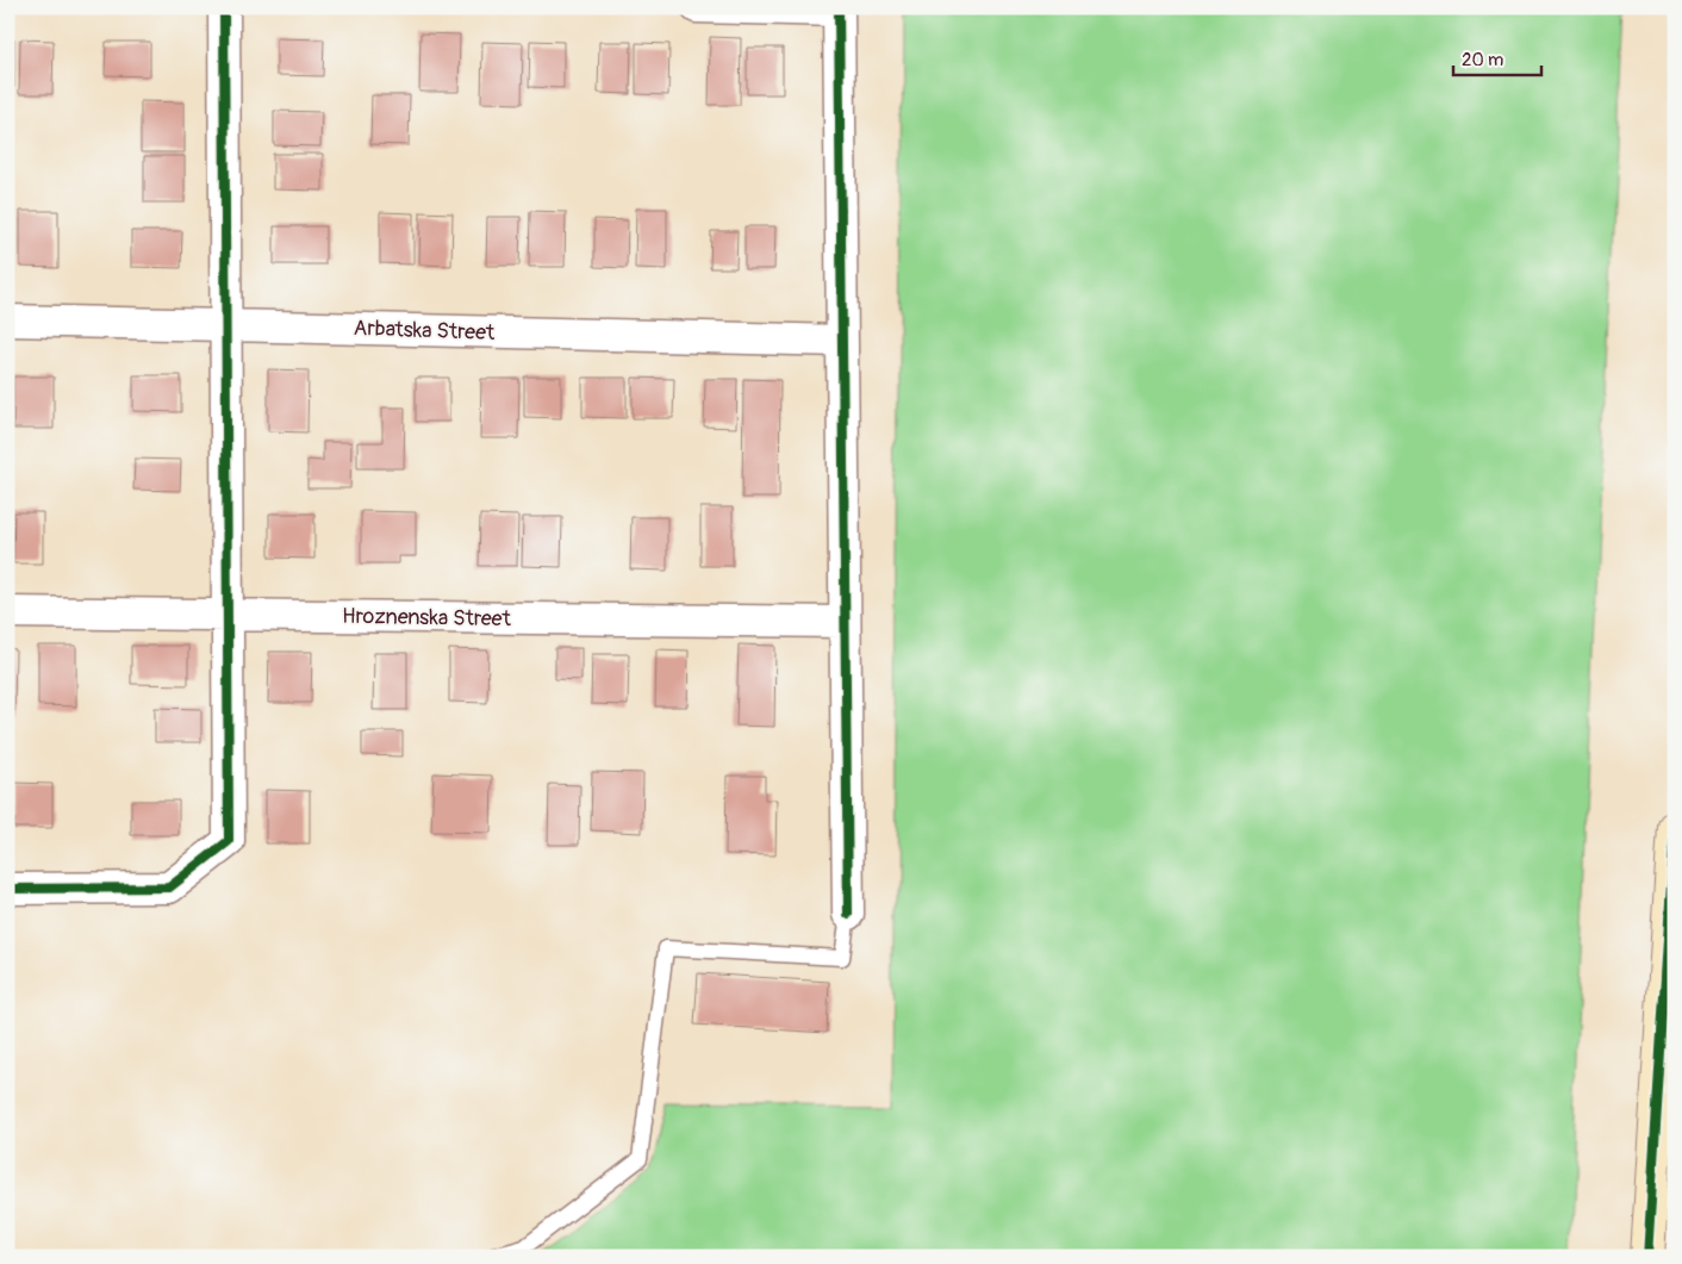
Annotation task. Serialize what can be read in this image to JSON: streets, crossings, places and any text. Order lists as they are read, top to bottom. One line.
{"streets":{"street":["Arbatska Street","Hroznenska Street"]},"scale_bar":"20 m"}
